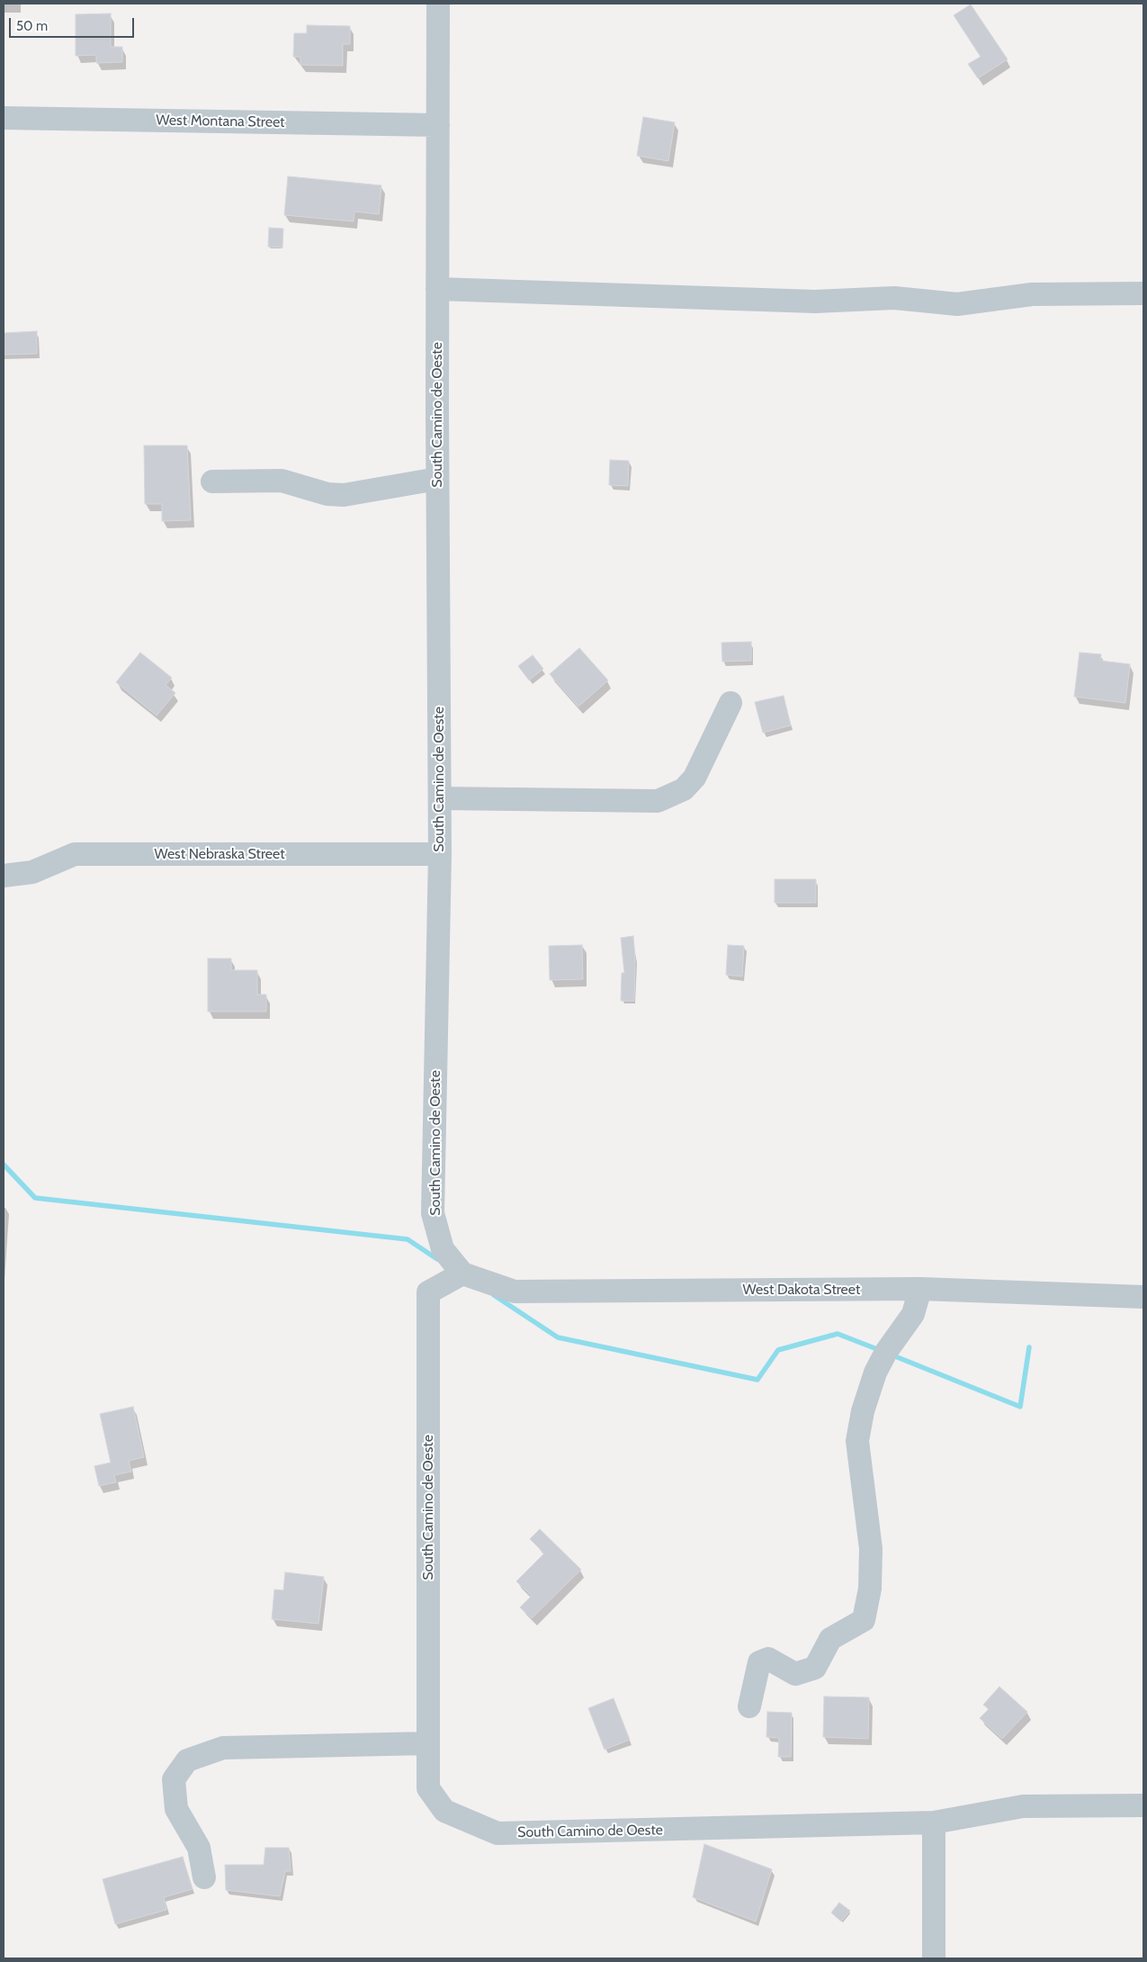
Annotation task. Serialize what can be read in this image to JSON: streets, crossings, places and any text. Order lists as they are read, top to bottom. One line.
{"streets":{"street":["West Montana Street","South Camino de Oeste","West Nebraska Street","West Dakota Street"]},"crossings":[["West Montana Street","South Camino de Oeste"],["South Camino de Oeste","West Nebraska Street"],["South Camino de Oeste","West Dakota Street"]],"scale_bar":"50 m"}
